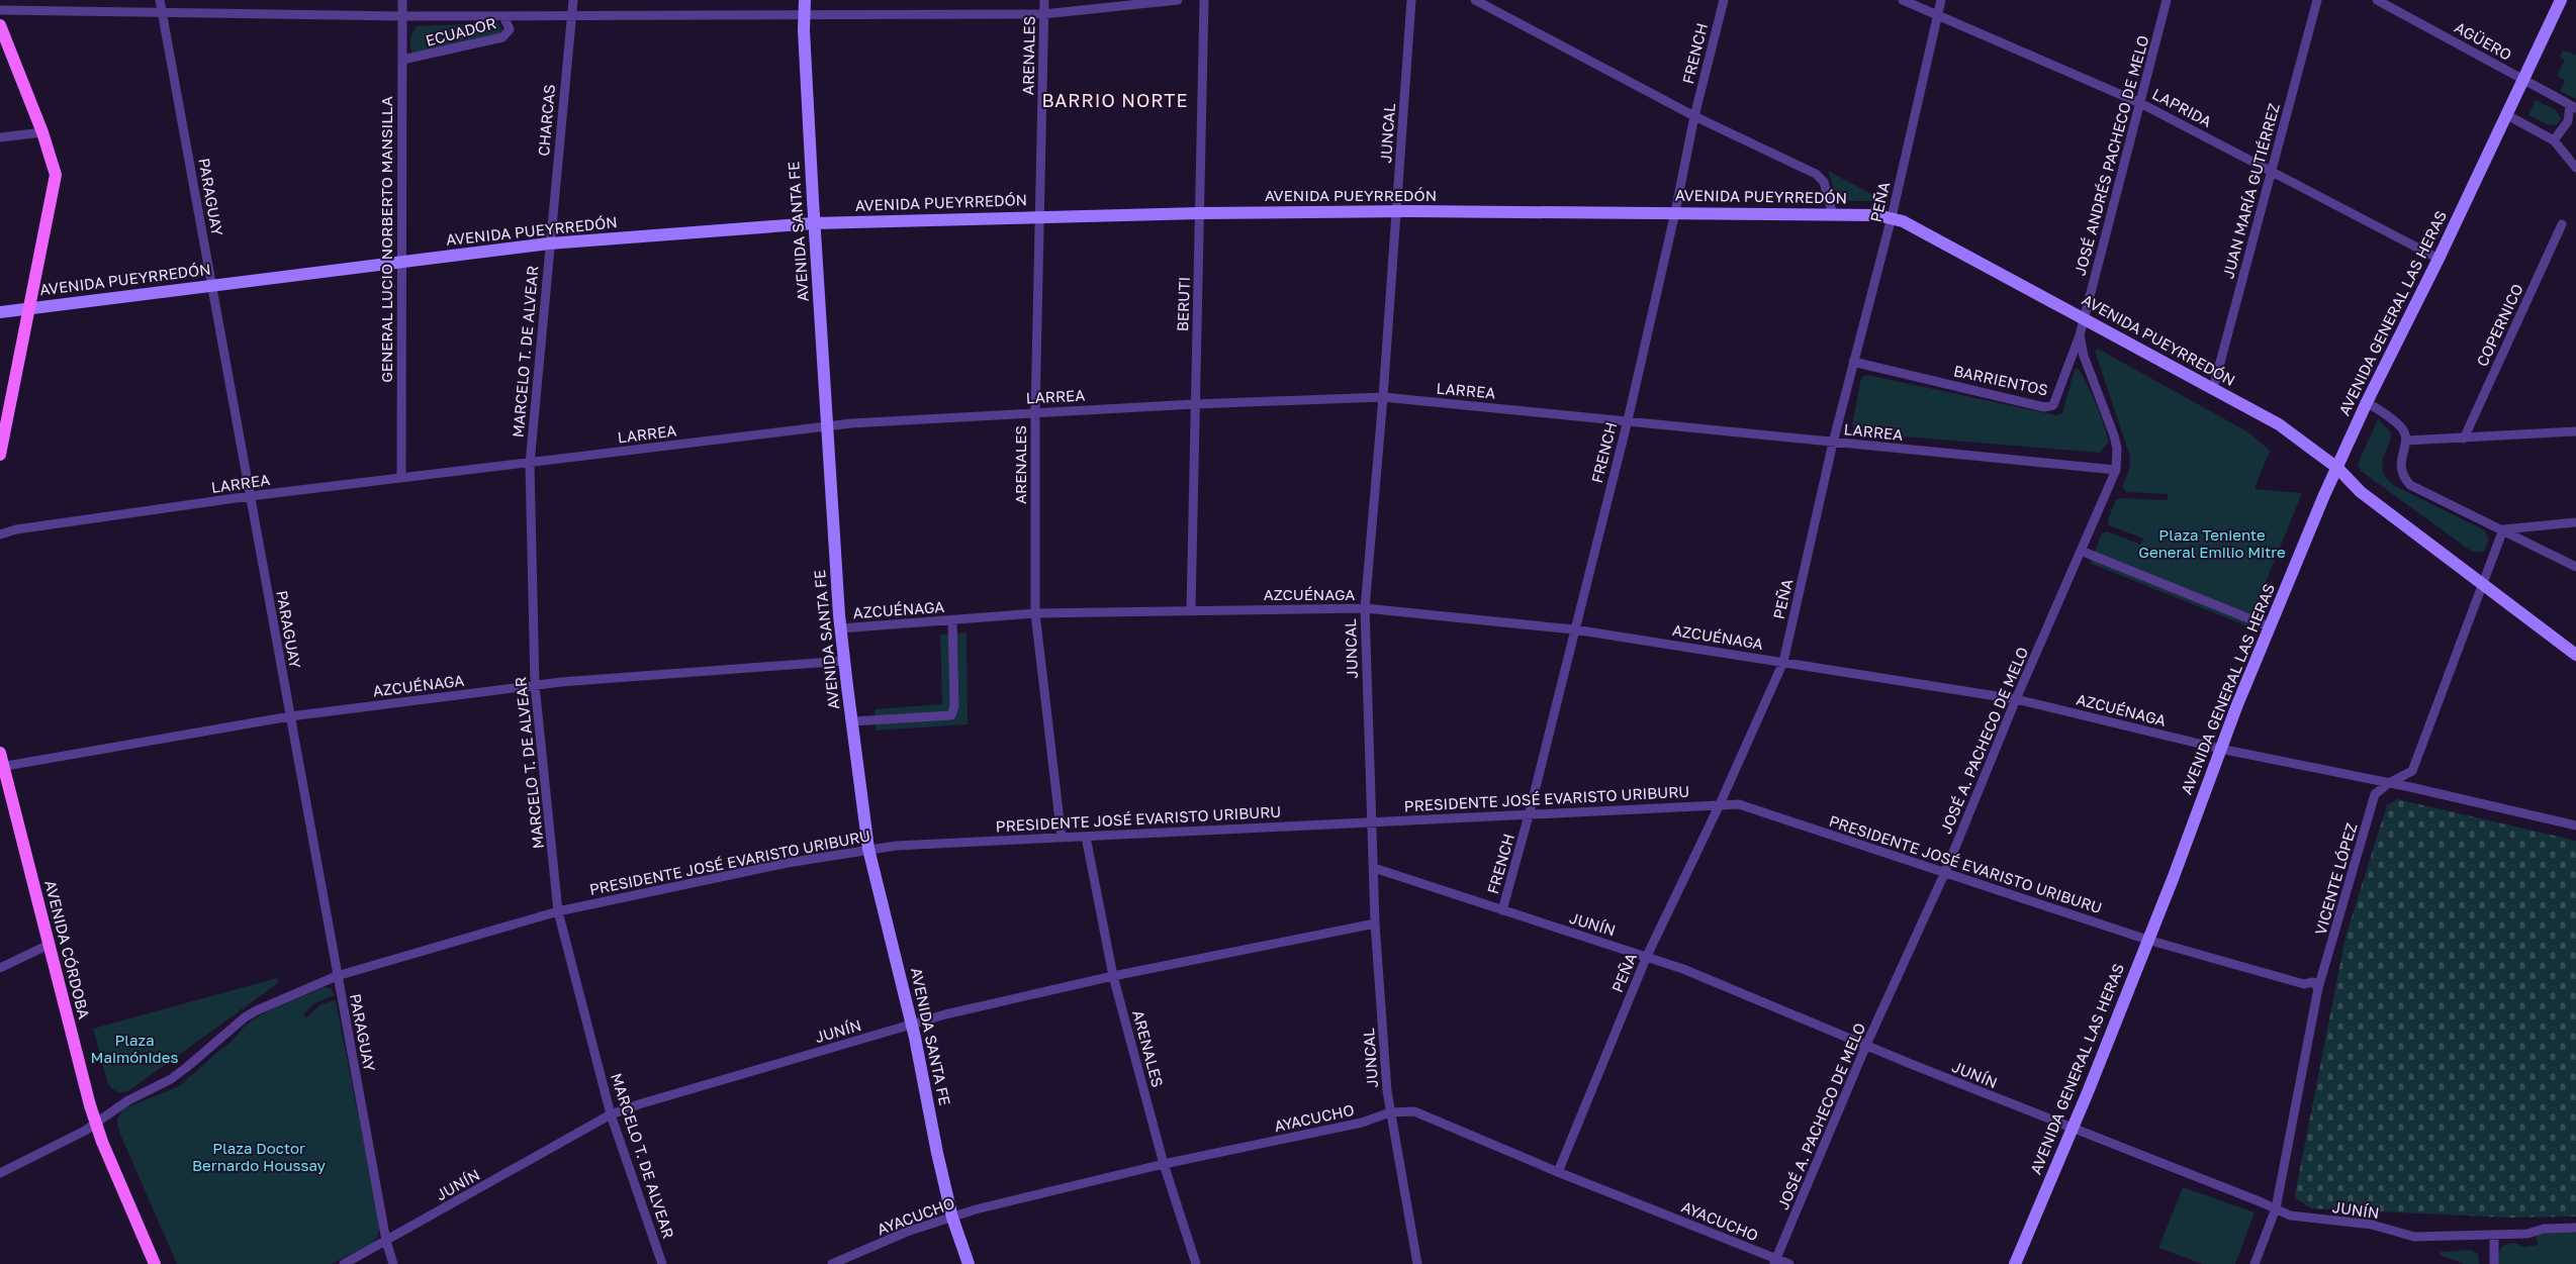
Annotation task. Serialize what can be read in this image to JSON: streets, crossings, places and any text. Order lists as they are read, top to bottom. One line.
{"streets":{"main road":["AVENIDA PUEYRREDÓN","AVENIDA SANTA FE","AVENIDA GENERAL LAS HERAS","AVENIDA CÓRDOBA"],"street":["ECUADOR","AGÜERO","FRENCH","ARENALES","LAPRIDA","CHARCAS","JUNCAL","JOSÉ ANDRÉS PACHECO DE MELO","JUAN MARÍA GUTIÉRREZ","PARAGUAY","PEÑA","GENERAL LUCIO NORBERTO MANSILLA","BERUTI","COPERNICO","MARCELO T. DE ALVEAR","BARRIENTOS","LARREA","AZCUÉNAGA","JOSÉ A. PACHECO DE MELO","PRESIDENTE JOSÉ EVARISTO URIBURU","VICENTE LÓPEZ","JUNÍN","AYACUCHO"]},"crossings":[["ECUADOR","ARENALES"],["ECUADOR","CHARCAS"],["ECUADOR","PARAGUAY"],["ECUADOR","AVENIDA SANTA FE"],["ECUADOR","GENERAL LUCIO NORBERTO MANSILLA"],["AGÜERO","AVENIDA GENERAL LAS HERAS"],["FRENCH","AVENIDA PUEYRREDÓN"],["FRENCH","LARREA"],["FRENCH","AZCUÉNAGA"],["FRENCH","PRESIDENTE JOSÉ EVARISTO URIBURU"],["FRENCH","JUNÍN"],["ARENALES","AVENIDA PUEYRREDÓN"],["ARENALES","LARREA"],["ARENALES","AZCUÉNAGA"],["ARENALES","PRESIDENTE JOSÉ EVARISTO URIBURU"],["ARENALES","JUNÍN"],["ARENALES","AYACUCHO"],["LAPRIDA","JOSÉ ANDRÉS PACHECO DE MELO"],["LAPRIDA","JUAN MARÍA GUTIÉRREZ"],["LAPRIDA","PEÑA"],["LAPRIDA","AVENIDA GENERAL LAS HERAS"],["CHARCAS","AVENIDA PUEYRREDÓN"],["CHARCAS","MARCELO T. DE ALVEAR"],["JUNCAL","AVENIDA PUEYRREDÓN"],["JUNCAL","LARREA"],["JUNCAL","AZCUÉNAGA"],["JUNCAL","PRESIDENTE JOSÉ EVARISTO URIBURU"],["JUNCAL","JUNÍN"],["JUNCAL","AYACUCHO"],["JOSÉ ANDRÉS PACHECO DE MELO","AVENIDA PUEYRREDÓN"],["JOSÉ ANDRÉS PACHECO DE MELO","BARRIENTOS"],["JUAN MARÍA GUTIÉRREZ","AVENIDA PUEYRREDÓN"],["AVENIDA PUEYRREDÓN","PARAGUAY"],["AVENIDA PUEYRREDÓN","PEÑA"],["AVENIDA PUEYRREDÓN","AVENIDA SANTA FE"],["AVENIDA PUEYRREDÓN","GENERAL LUCIO NORBERTO MANSILLA"],["AVENIDA PUEYRREDÓN","BERUTI"],["AVENIDA PUEYRREDÓN","AVENIDA GENERAL LAS HERAS"],["AVENIDA PUEYRREDÓN","MARCELO T. DE ALVEAR"],["AVENIDA PUEYRREDÓN","BARRIENTOS"],["AVENIDA PUEYRREDÓN","VICENTE LÓPEZ"],["PARAGUAY","LARREA"],["PARAGUAY","AZCUÉNAGA"],["PARAGUAY","PRESIDENTE JOSÉ EVARISTO URIBURU"],["PARAGUAY","JUNÍN"],["PEÑA","BARRIENTOS"],["PEÑA","LARREA"],["PEÑA","AZCUÉNAGA"],["PEÑA","PRESIDENTE JOSÉ EVARISTO URIBURU"],["PEÑA","JUNÍN"],["PEÑA","AYACUCHO"],["AVENIDA SANTA FE","LARREA"],["AVENIDA SANTA FE","AZCUÉNAGA"],["AVENIDA SANTA FE","PRESIDENTE JOSÉ EVARISTO URIBURU"],["AVENIDA SANTA FE","JUNÍN"],["AVENIDA SANTA FE","AYACUCHO"],["GENERAL LUCIO NORBERTO MANSILLA","LARREA"],["BERUTI","LARREA"],["BERUTI","AZCUÉNAGA"],["AVENIDA GENERAL LAS HERAS","AZCUÉNAGA"],["AVENIDA GENERAL LAS HERAS","PRESIDENTE JOSÉ EVARISTO URIBURU"],["AVENIDA GENERAL LAS HERAS","JUNÍN"],["MARCELO T. DE ALVEAR","LARREA"],["MARCELO T. DE ALVEAR","AZCUÉNAGA"],["MARCELO T. DE ALVEAR","PRESIDENTE JOSÉ EVARISTO URIBURU"],["MARCELO T. DE ALVEAR","JUNÍN"],["BARRIENTOS","JOSÉ A. PACHECO DE MELO"],["LARREA","JOSÉ A. PACHECO DE MELO"],["AZCUÉNAGA","JOSÉ A. PACHECO DE MELO"],["AZCUÉNAGA","VICENTE LÓPEZ"],["AZCUÉNAGA","AVENIDA CÓRDOBA"],["JOSÉ A. PACHECO DE MELO","PRESIDENTE JOSÉ EVARISTO URIBURU"],["JOSÉ A. PACHECO DE MELO","JUNÍN"],["JOSÉ A. PACHECO DE MELO","AYACUCHO"],["PRESIDENTE JOSÉ EVARISTO URIBURU","VICENTE LÓPEZ"],["PRESIDENTE JOSÉ EVARISTO URIBURU","AVENIDA CÓRDOBA"],["VICENTE LÓPEZ","JUNÍN"]],"districts":["BARRIO NORTE"],"parks":["Plaza Teniente General Emilio Mitre","Plaza Maimónides","Plaza Doctor Bernardo Houssay"]}
